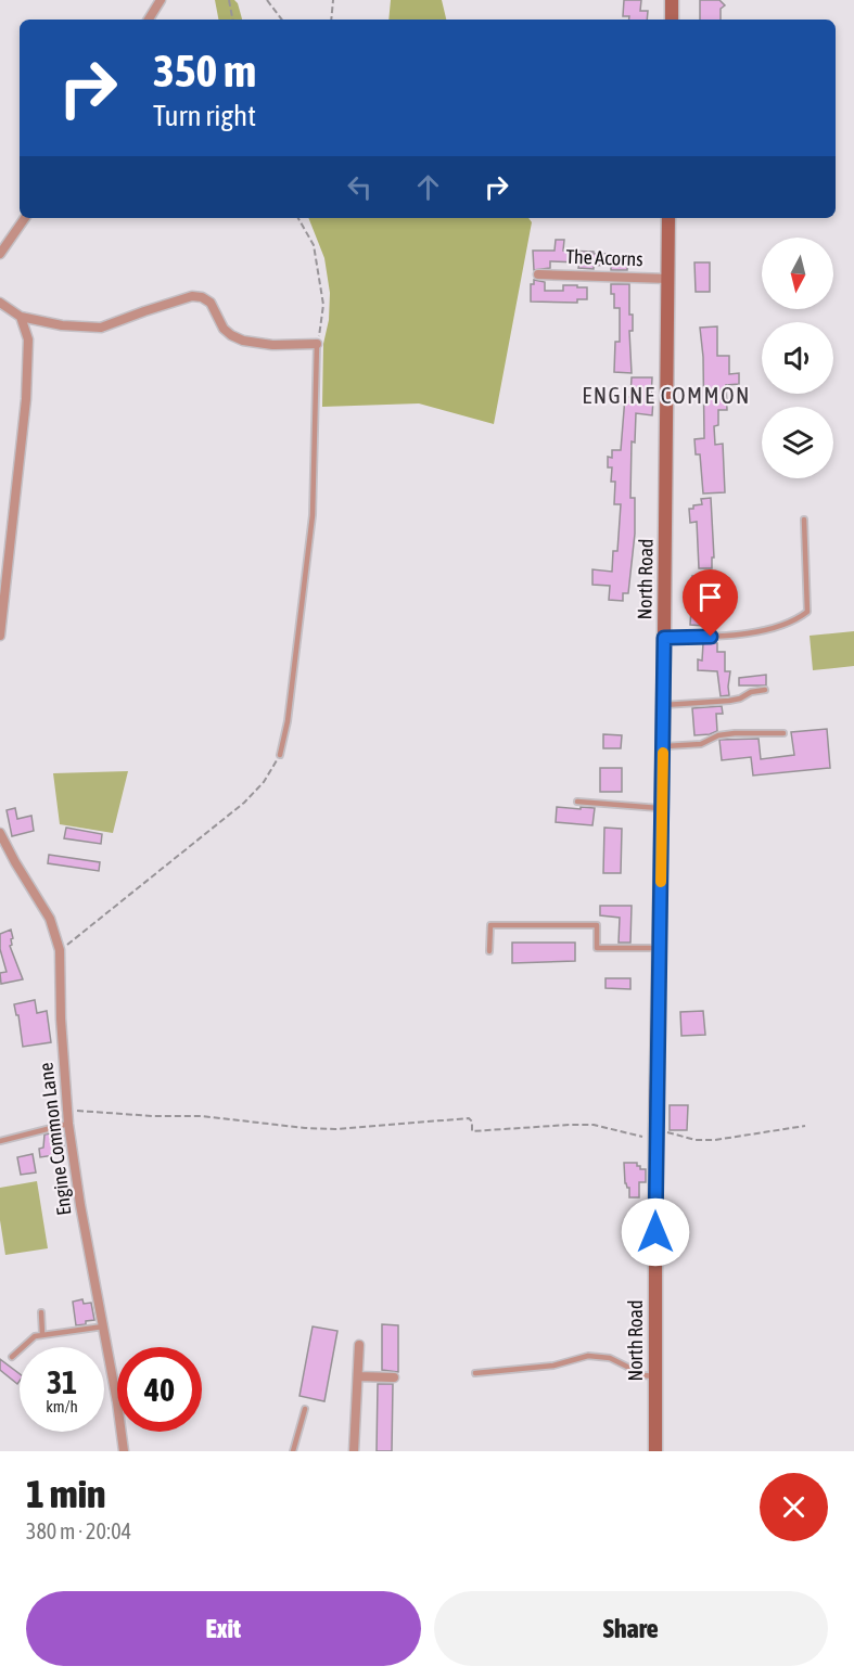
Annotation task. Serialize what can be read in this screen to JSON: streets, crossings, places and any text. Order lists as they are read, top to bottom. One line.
{"streets":{"street":["The Acorns","North Road","Engine Common Lane"]},"crossings":[["The Acorns","North Road"]],"districts":["ENGINE COMMON"],"north":"bottom","page":{"turn":["350 m","Turn right"],"speed":"31 km/h","limit":"40","heading":["1 min","380 m · 20:04"],"buttons":["Exit","Share"]}}
